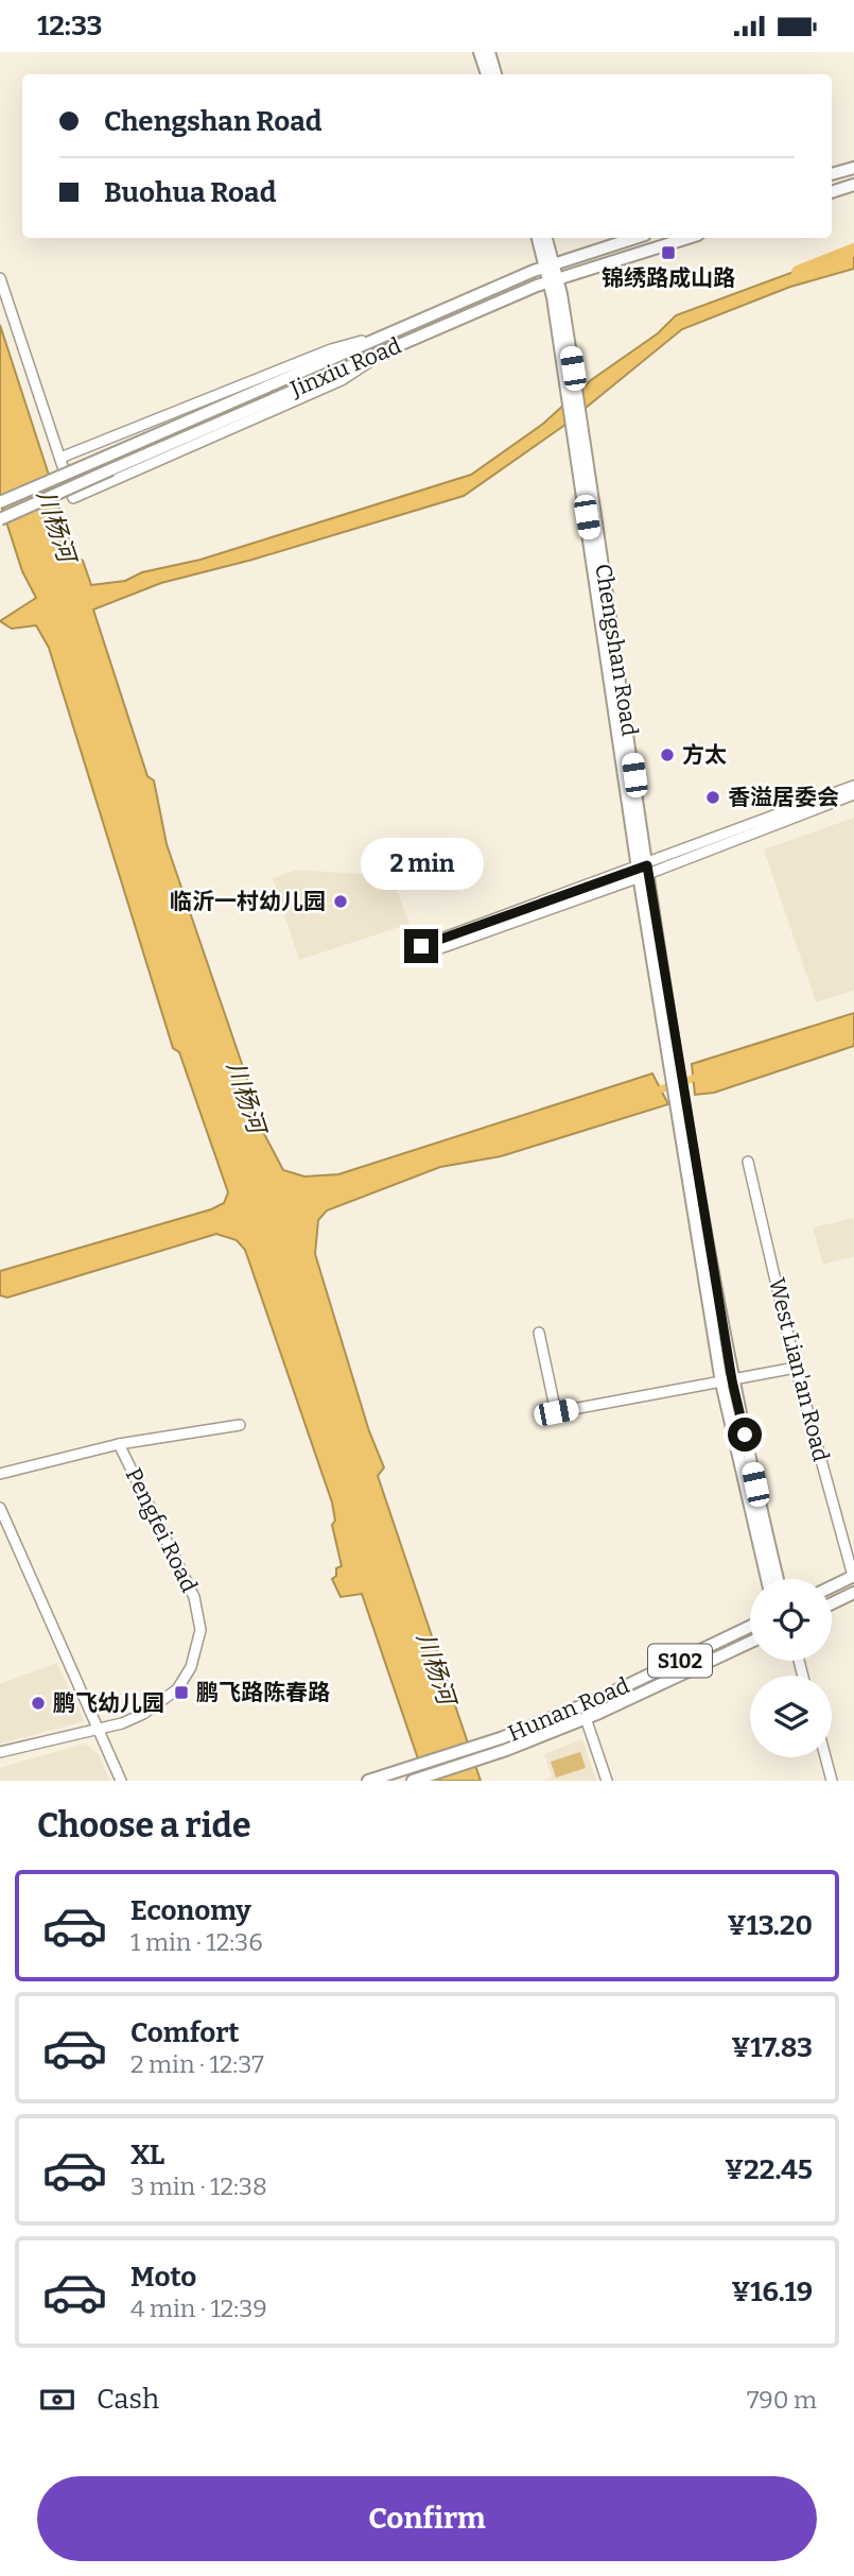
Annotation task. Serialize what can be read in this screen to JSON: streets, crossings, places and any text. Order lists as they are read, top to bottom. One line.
{"streets":{"main road":["Jinxiu Road","Chengshan Road","S102","Hunan Road"],"street":["West Lian'an Road","Pengfei Road"]},"crossings":[["Jinxiu Road","Chengshan Road"]],"water":["川杨河"],"places":{"transit":["锦绣路成山路","鹏飞路陈春路"],"other":["方太","香溢居委会","临沂一村幼儿园","鹏飞幼儿园"]},"page":{"status":"12:33","banner":["Chengshan Road","Buohua Road"],"bubble":"2 min","heading":"Choose a ride","list":[{"name":"Economy","note":"1 min · 12:36","value":"¥13.20"},{"name":"Comfort","note":"2 min · 12:37","value":"¥17.83"},{"name":"XL","note":"3 min · 12:38","value":"¥22.45"},{"name":"Moto","note":"4 min · 12:39","value":"¥16.19"}],"pay":["Cash","790 m"],"buttons":"Confirm"}}
